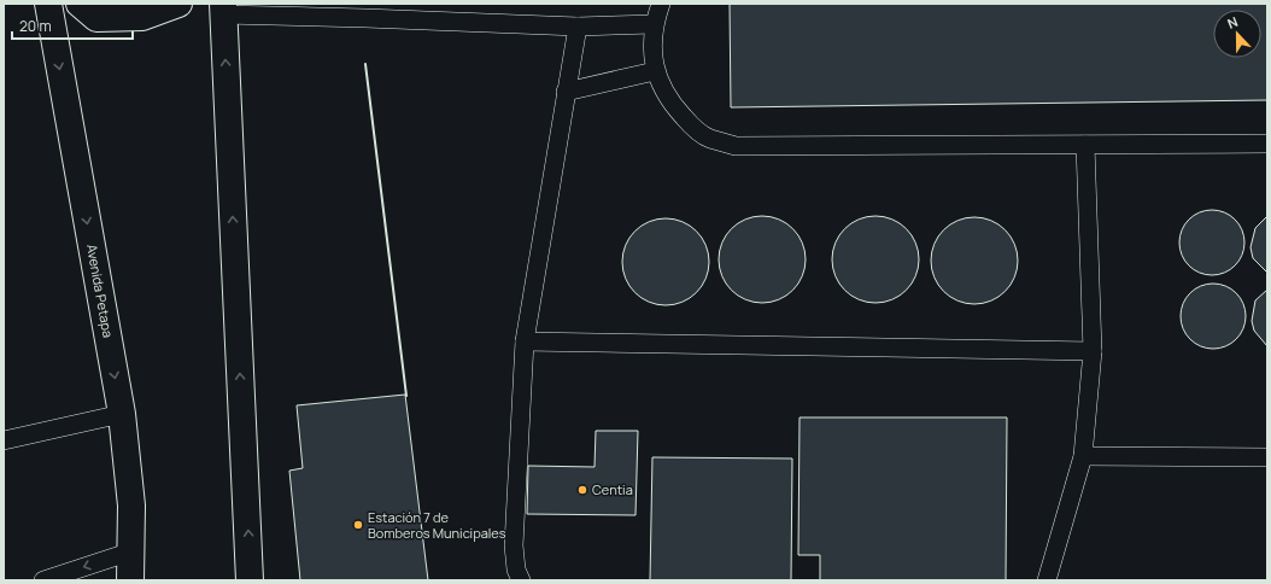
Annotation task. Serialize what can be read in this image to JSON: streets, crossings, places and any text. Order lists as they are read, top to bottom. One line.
{"streets":{"main road":["Avenida Petapa"]},"places":["Centia","Estación 7 de Bomberos Municipales"],"scale_bar":"20 m","north":"top"}
